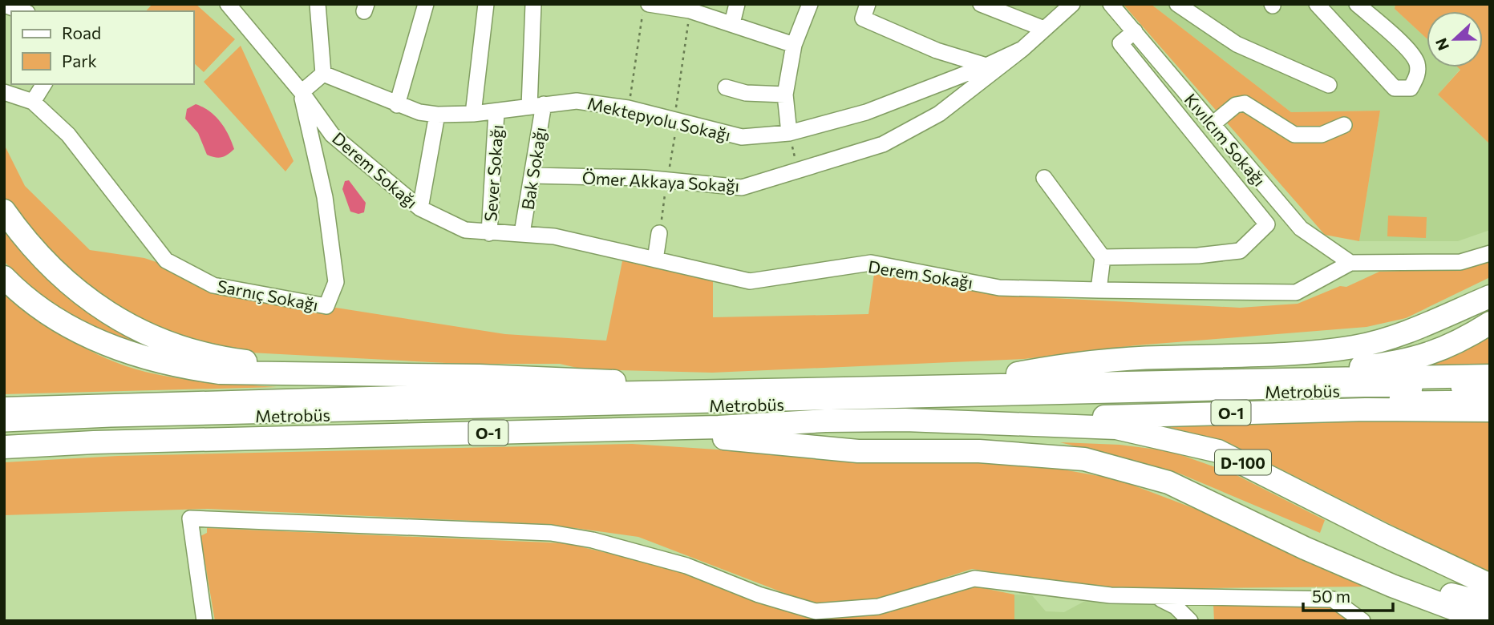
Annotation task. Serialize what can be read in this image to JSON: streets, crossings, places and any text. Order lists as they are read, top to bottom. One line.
{"streets":{"highway":["O-1","D-100"],"street":["Mektepyolu Sokağı","Kıvılcım Sokağı","Bak Sokağı","Derem Sokağı","Sever Sokağı","Ömer Akkaya Sokağı","Sarnıç Sokağı","Metrobüs"]},"crossings":[["Mektepyolu Sokağı","Bak Sokağı"],["Mektepyolu Sokağı","Sever Sokağı"],["Mektepyolu Sokağı","Ömer Akkaya Sokağı"],["Kıvılcım Sokağı","Derem Sokağı"],["Bak Sokağı","Derem Sokağı"],["Bak Sokağı","Ömer Akkaya Sokağı"],["Derem Sokağı","Sever Sokağı"],["Derem Sokağı","Sarnıç Sokağı"],["O-1","D-100"]],"legend":["Road","Park"],"scale_bar":"50 m","north":"left"}
